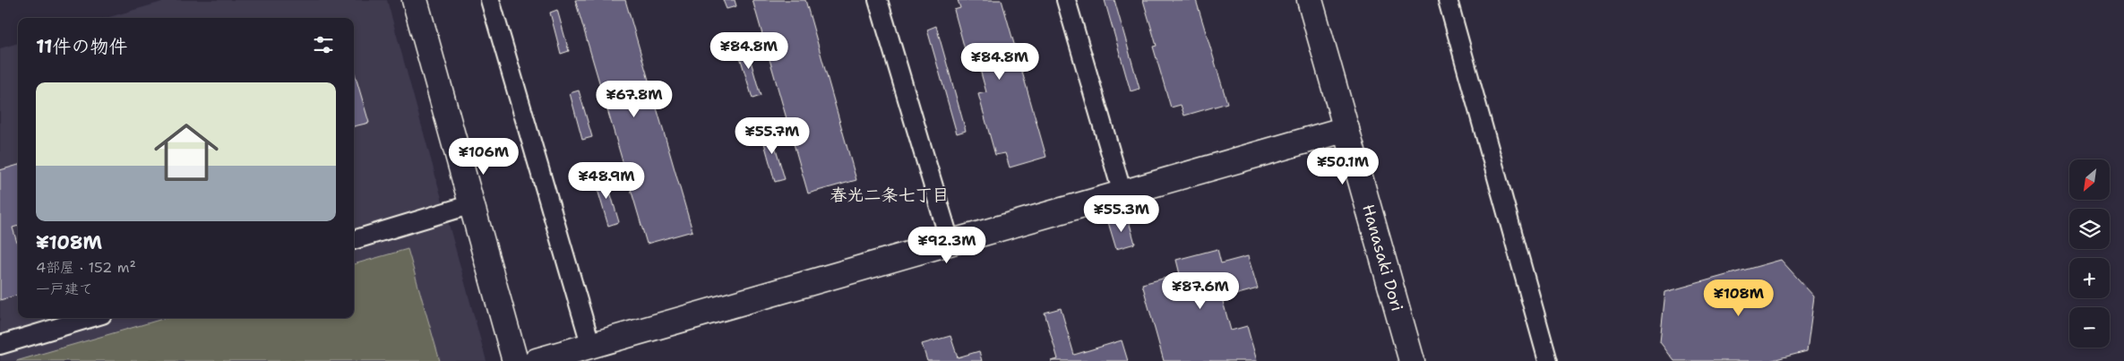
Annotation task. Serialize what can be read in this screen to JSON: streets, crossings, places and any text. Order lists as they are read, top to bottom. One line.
{"streets":{"street":["Hanasaki Dori"]},"districts":["春光二条七丁目"],"north":"bottom left","page":{"heading":"11件の物件","price":["¥84.8M","¥84.8M","¥67.8M","¥55.7M","¥106M","¥50.1M","¥48.9M","¥55.3M","¥92.3M","¥87.6M","¥108M"],"list":[{"name":"¥108M","note":"4部屋 · 152 m² · 一戸建て"}],"map_buttons":["+","−"]}}
